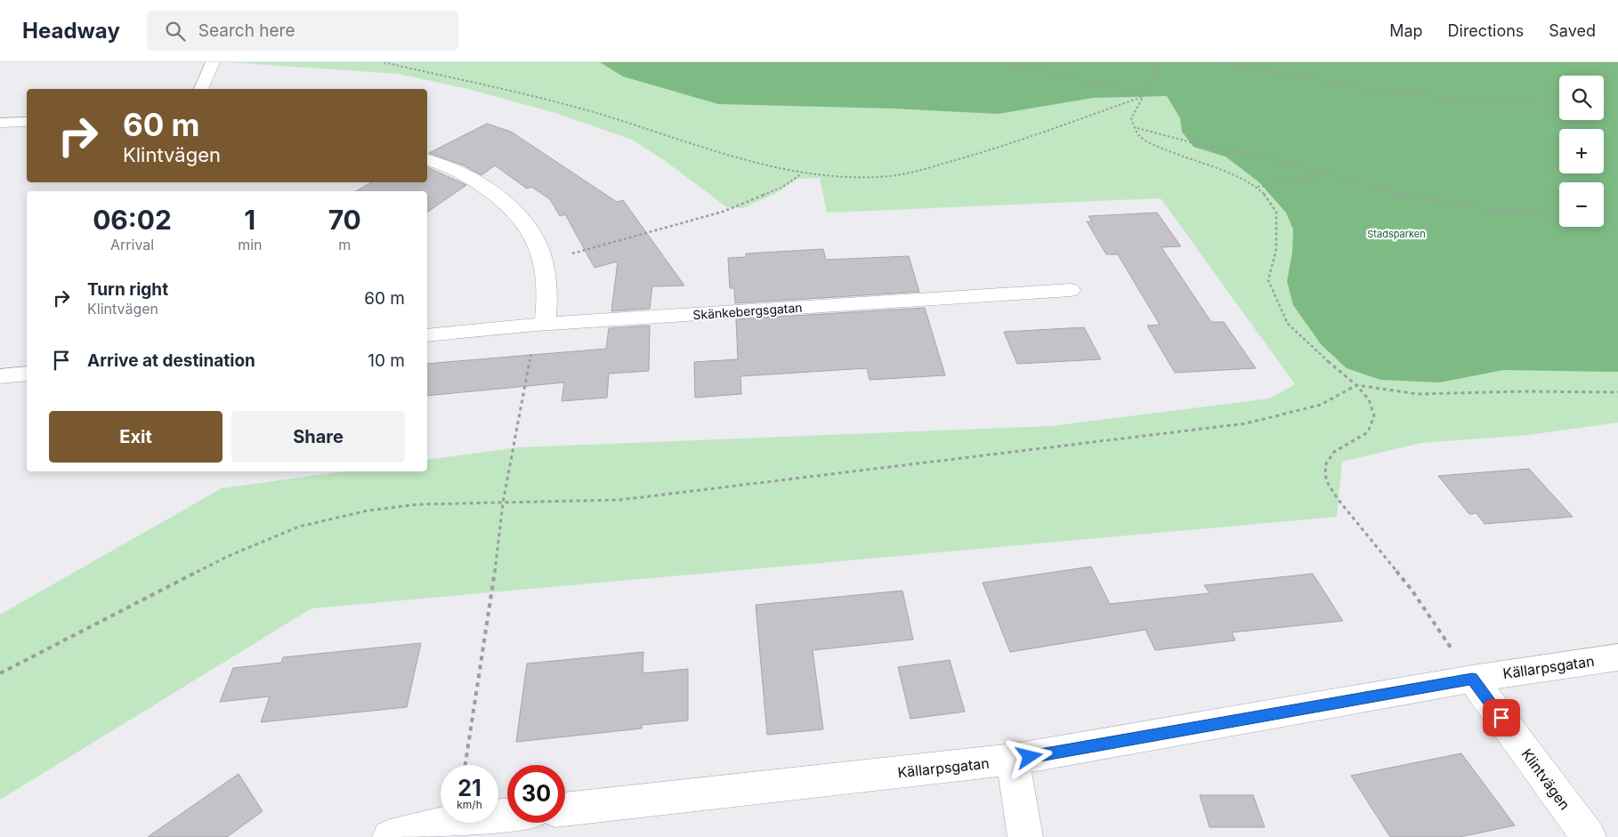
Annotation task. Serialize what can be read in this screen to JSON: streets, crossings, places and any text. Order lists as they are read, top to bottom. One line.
{"streets":{"street":["Skänkebergsgatan","Källarpsgatan","Klintvägen"]},"crossings":[["Källarpsgatan","Klintvägen"]],"parks":["Stadsparken"],"page":{"header":"Headway","search":"Search here","nav":["Map","Directions","Saved"],"map_buttons":["+","−"],"turn":["60 m","Klintvägen"],"eta":["06:02","Arrival","1","min","70","m"],"list":[{"name":"Turn right","note":"Klintvägen","value":"60 m"},{"name":"Arrive at destination","value":"10 m"}],"buttons":["Exit","Share"],"speed":"21 km/h","limit":"30"}}
